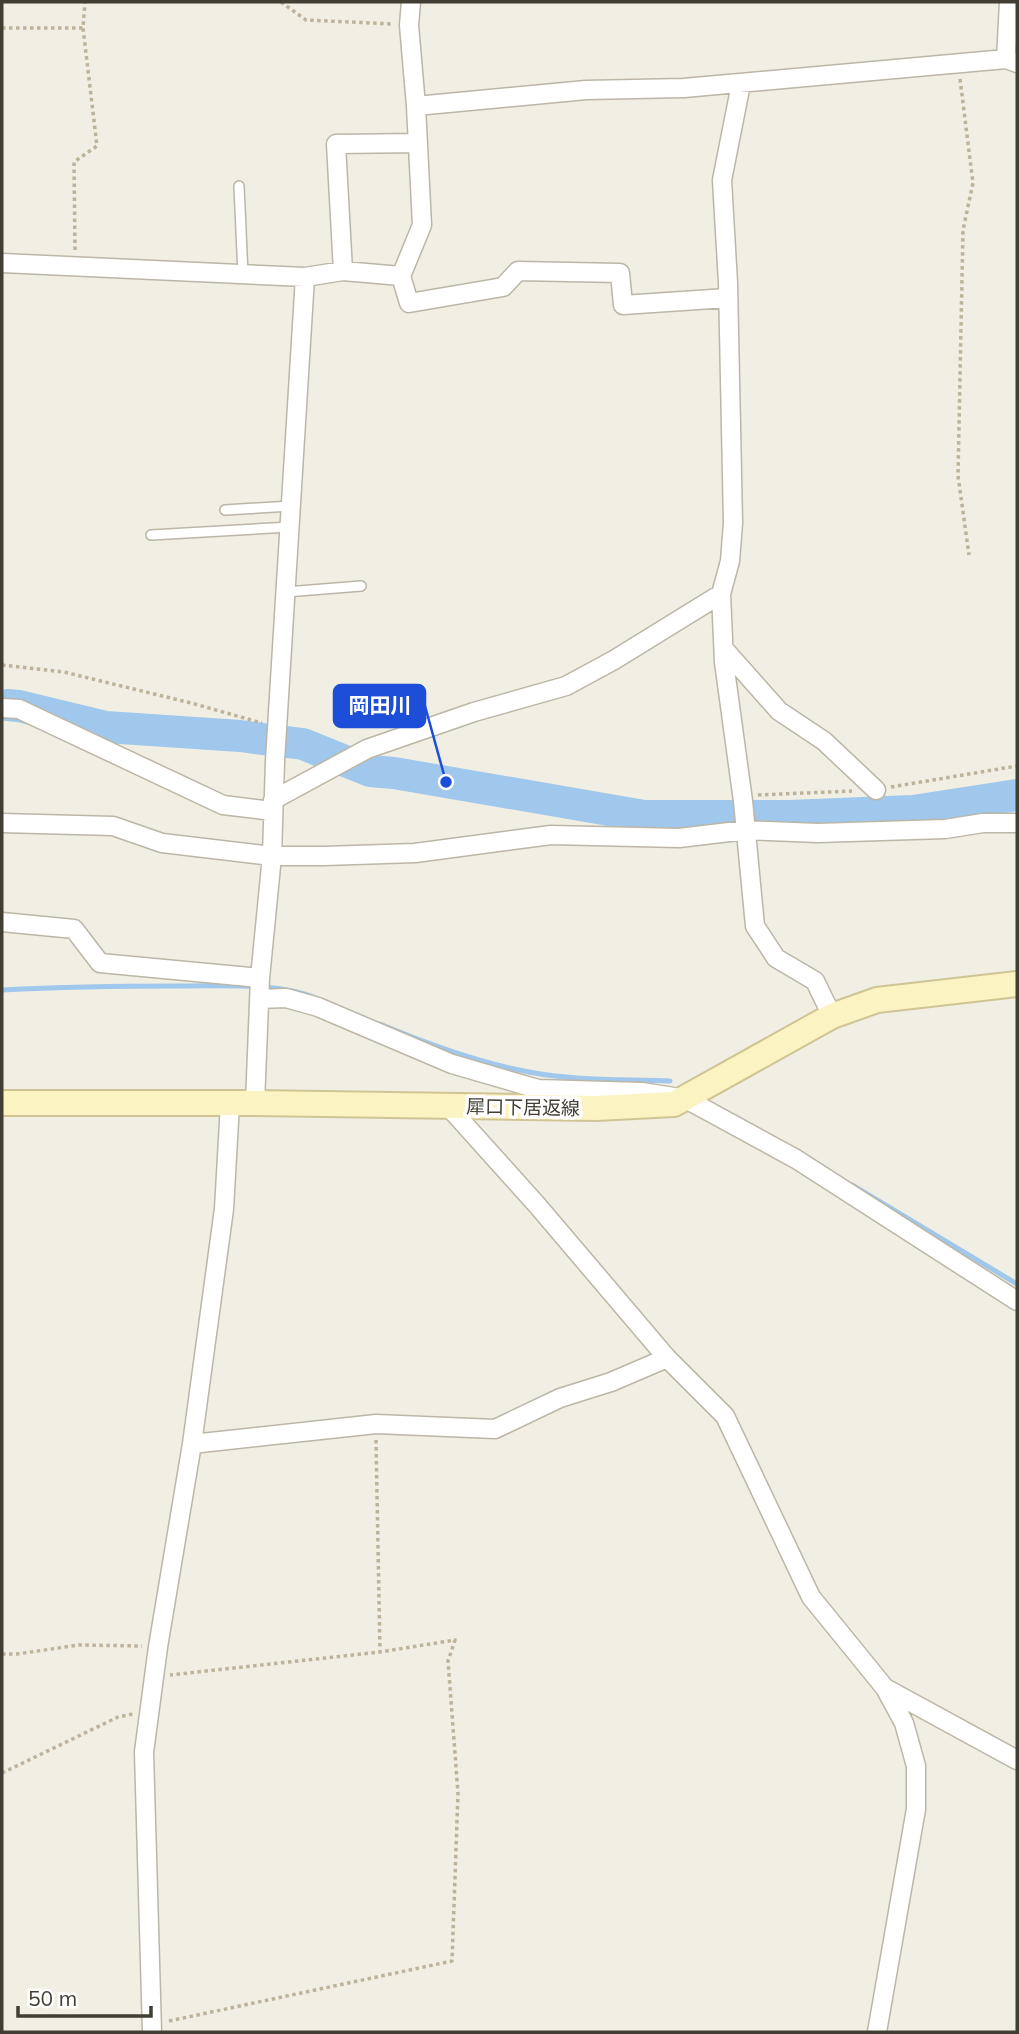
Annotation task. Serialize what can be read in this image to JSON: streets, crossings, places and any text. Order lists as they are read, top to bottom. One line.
{"streets":{"main road":["犀口下居返線"]},"places":["岡田川"],"scale_bar":"50 m"}
